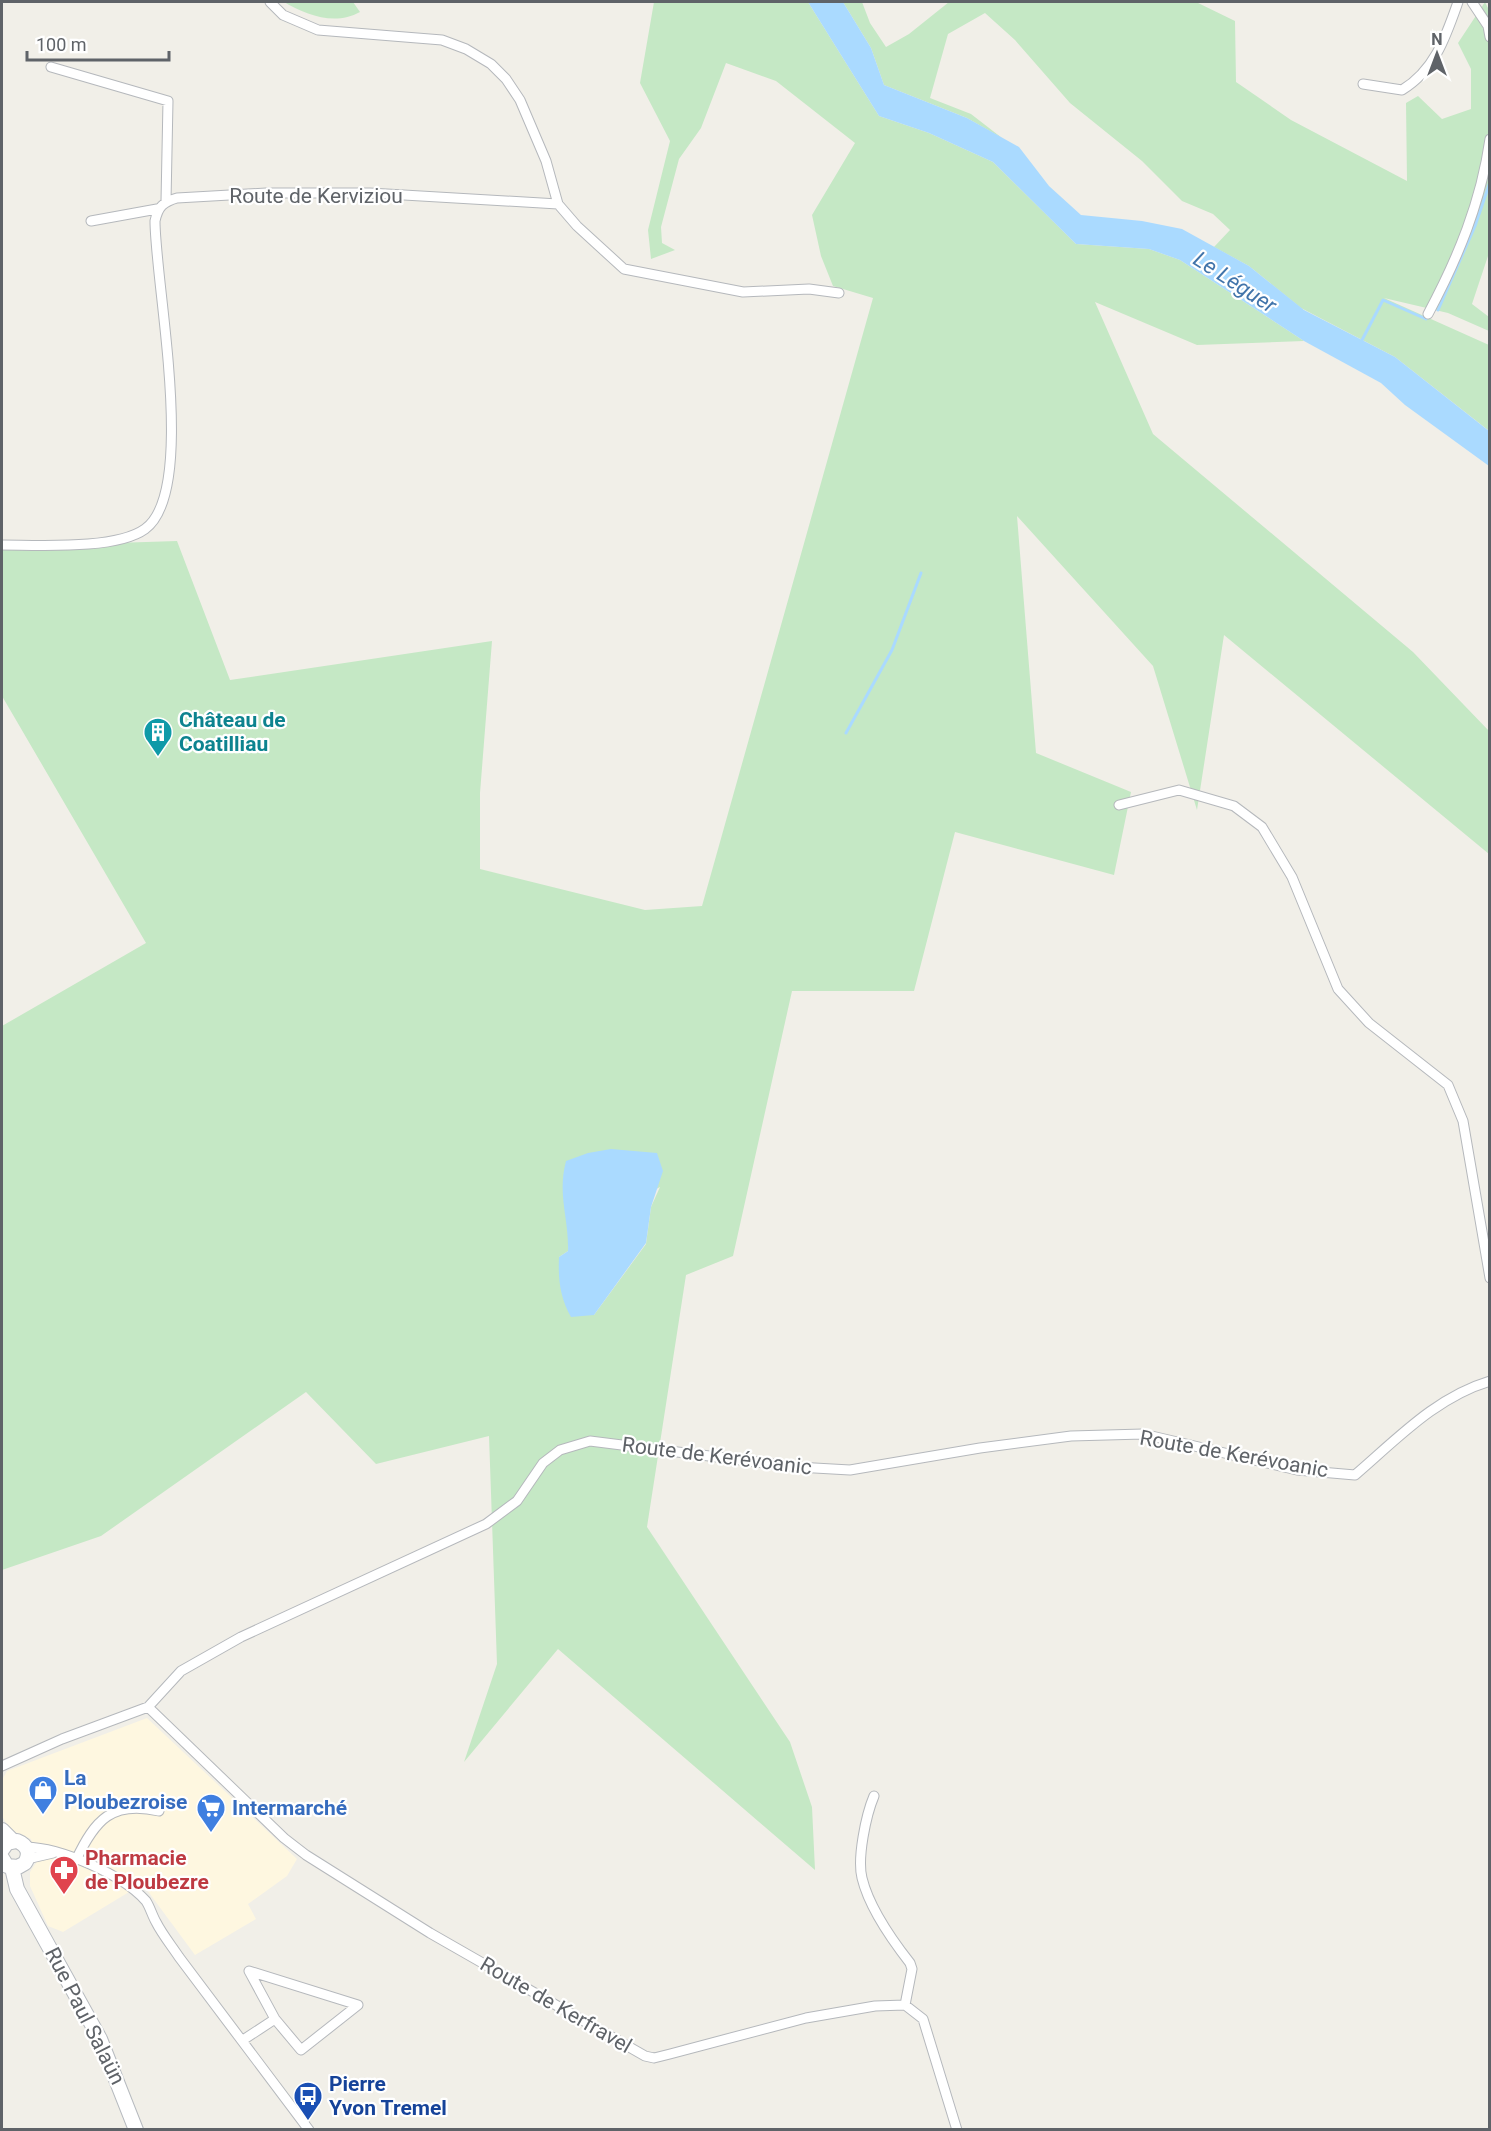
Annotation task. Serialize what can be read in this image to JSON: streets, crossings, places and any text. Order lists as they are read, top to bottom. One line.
{"streets":{"main road":["Rue Paul Salaün"],"street":["Route de Kerviziou","Route de Kerévoanic","Route de Kerfravel"]},"crossings":[["Route de Kerévoanic","Route de Kerfravel"]],"water":["Le Léguer"],"places":{"building":["Château de Coatilliau"],"shop":["La Ploubezroise"],"supermarket":["Intermarché"],"pharmacy":["Pharmacie de Ploubezre"],"bus stop":["Pierre Yvon Tremel"]},"scale_bar":"100 m","north":"top"}
